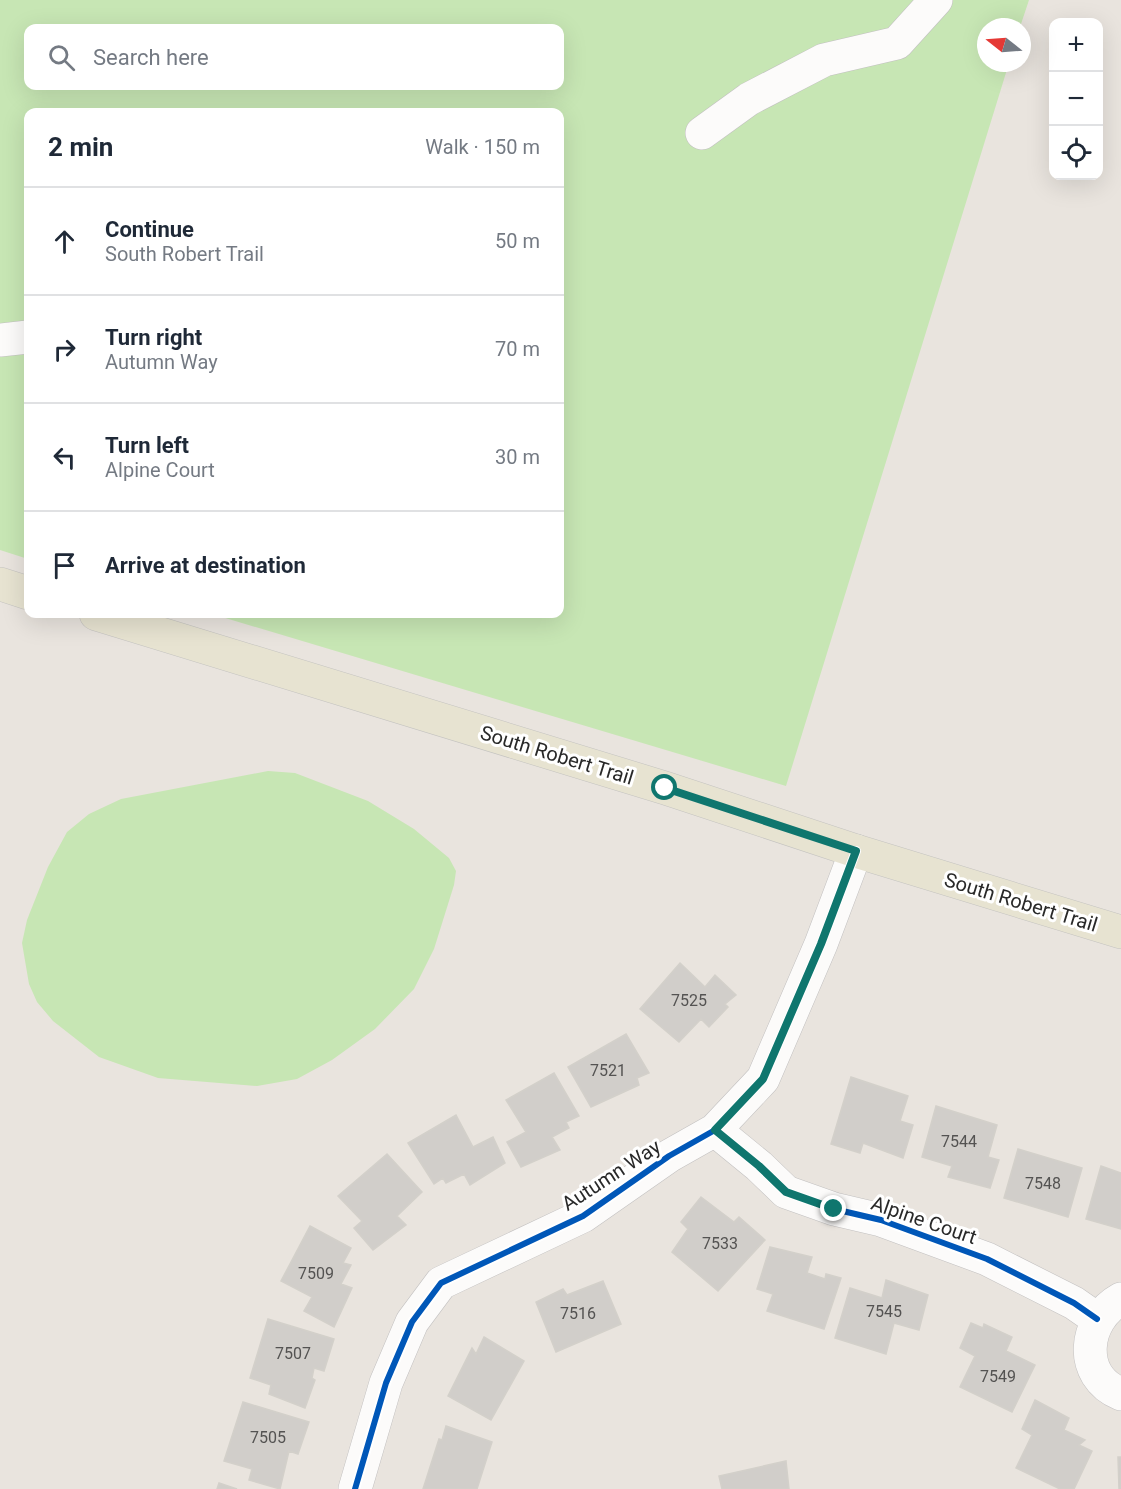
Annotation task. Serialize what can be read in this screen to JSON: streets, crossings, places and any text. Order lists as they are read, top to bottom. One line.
{"streets":{"main road":["South Robert Trail"],"street":["Autumn Way","Alpine Court"]},"crossings":[["South Robert Trail","Autumn Way"],["Autumn Way","Alpine Court"]],"house_numbers":["7525","7521","7544","7548","7533","7509","7545","7516","7507","7549","7505"],"north":"left","page":{"map_buttons":["+","−"],"search":"Search here","heading":["2 min","Walk · 150 m"],"list":[["Continue","South Robert Trail","50 m"],["Turn right","Autumn Way","70 m"],["Turn left","Alpine Court","30 m"],"Arrive at destination"]}}
